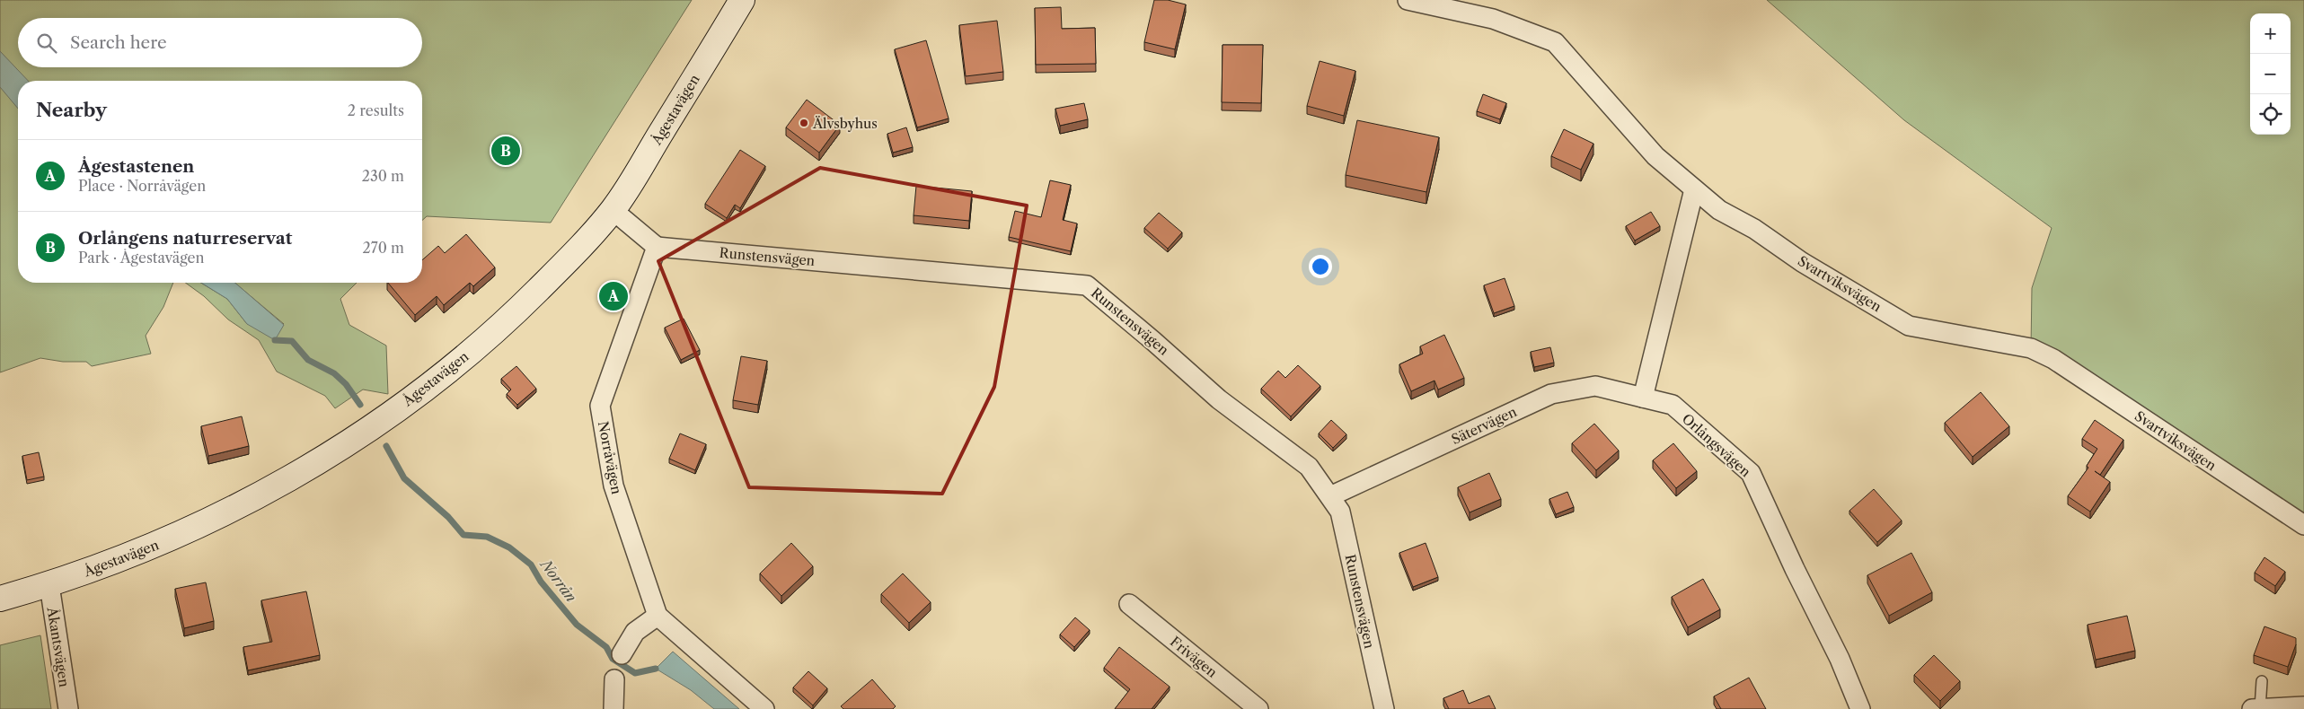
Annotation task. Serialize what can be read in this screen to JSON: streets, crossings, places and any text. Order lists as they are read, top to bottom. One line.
{"streets":{"main road":["Ågestavägen"],"street":["Runstensvägen","Svartviksvägen","Sätervägen","Orlångsvägen","Norråvägen","Åkantsvägen","Frivägen"]},"crossings":[["Ågestavägen","Åkantsvägen"],["Runstensvägen","Sätervägen"],["Runstensvägen","Norråvägen"],["Sätervägen","Orlångsvägen"]],"water":["Norrån"],"places":["Älvsbyhus"],"page":{"map_buttons":["+","−"],"search":"Search here","heading":["Nearby","2 results"],"pins":["B","A"],"list":[{"mark":"A","name":"Ågestastenen","note":"Place · Norråvägen","value":"230 m"},{"mark":"B","name":"Orlångens naturreservat","note":"Park · Ågestavägen","value":"270 m"}]}}
